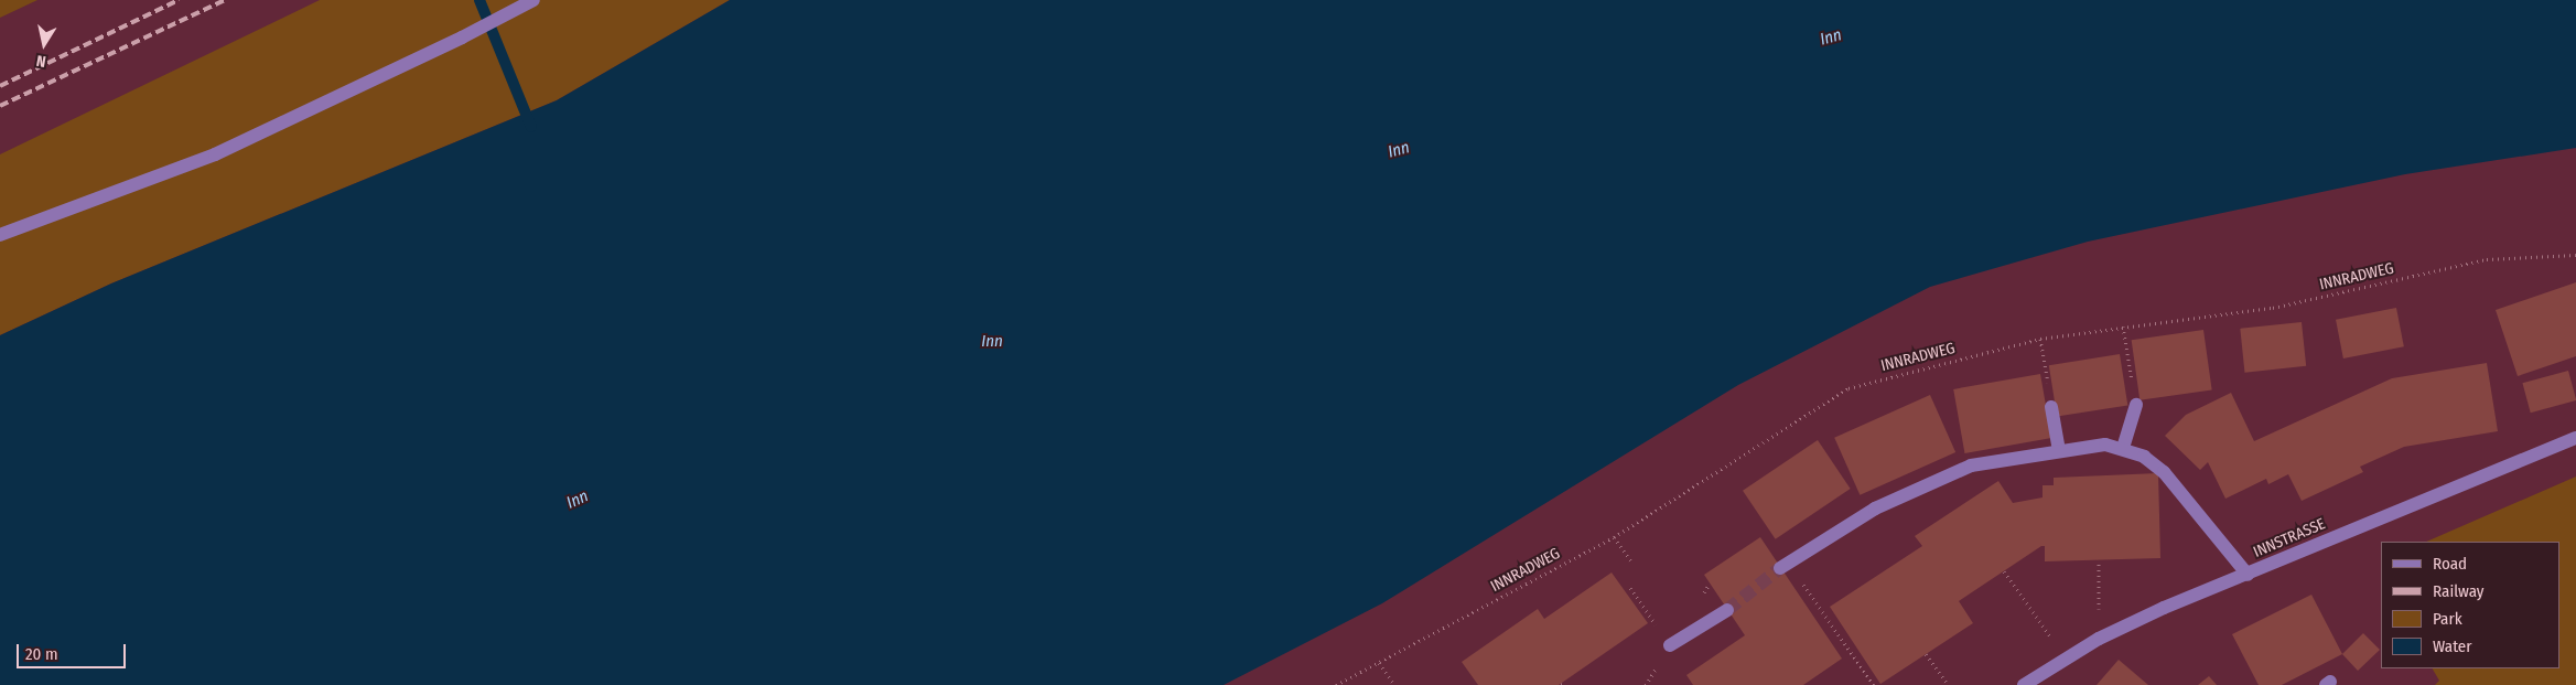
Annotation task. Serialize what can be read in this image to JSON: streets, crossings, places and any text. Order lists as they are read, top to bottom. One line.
{"streets":{"street":["INNSTRASSE"],"path":["INNRADWEG"]},"water":["Inn"],"legend":["Road","Railway","Park","Water"],"scale_bar":"20 m","north":"bottom"}
